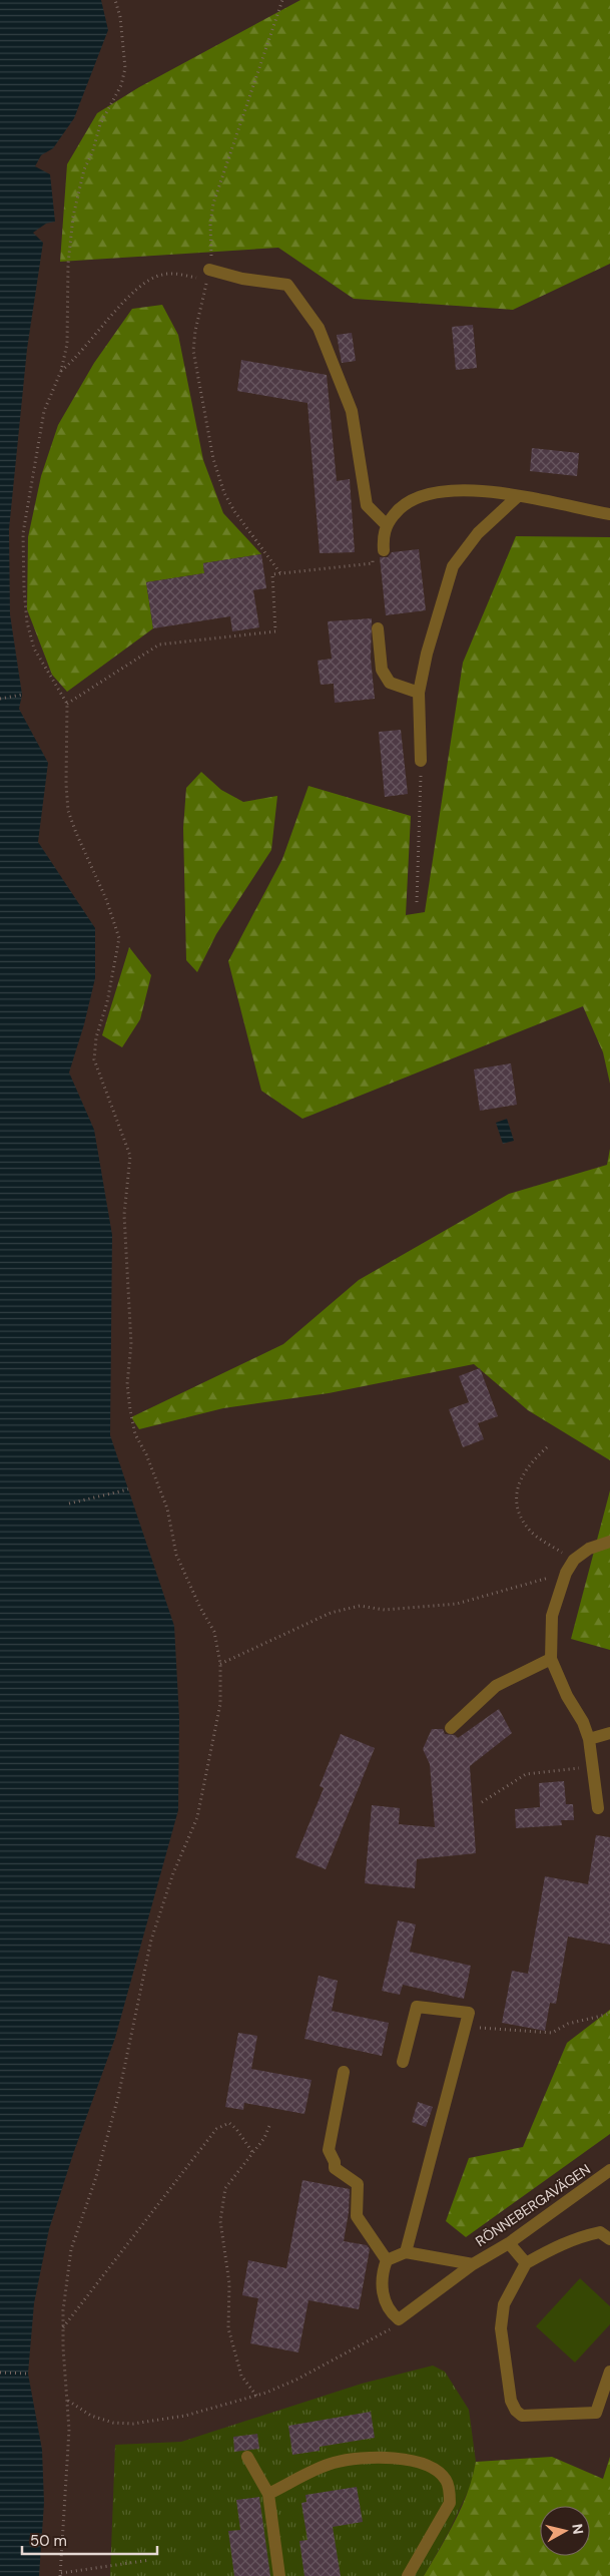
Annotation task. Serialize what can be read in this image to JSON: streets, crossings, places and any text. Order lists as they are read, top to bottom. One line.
{"streets":{"street":["RÖNNEBERGAVÄGEN"]},"scale_bar":"50 m","north":"right"}
